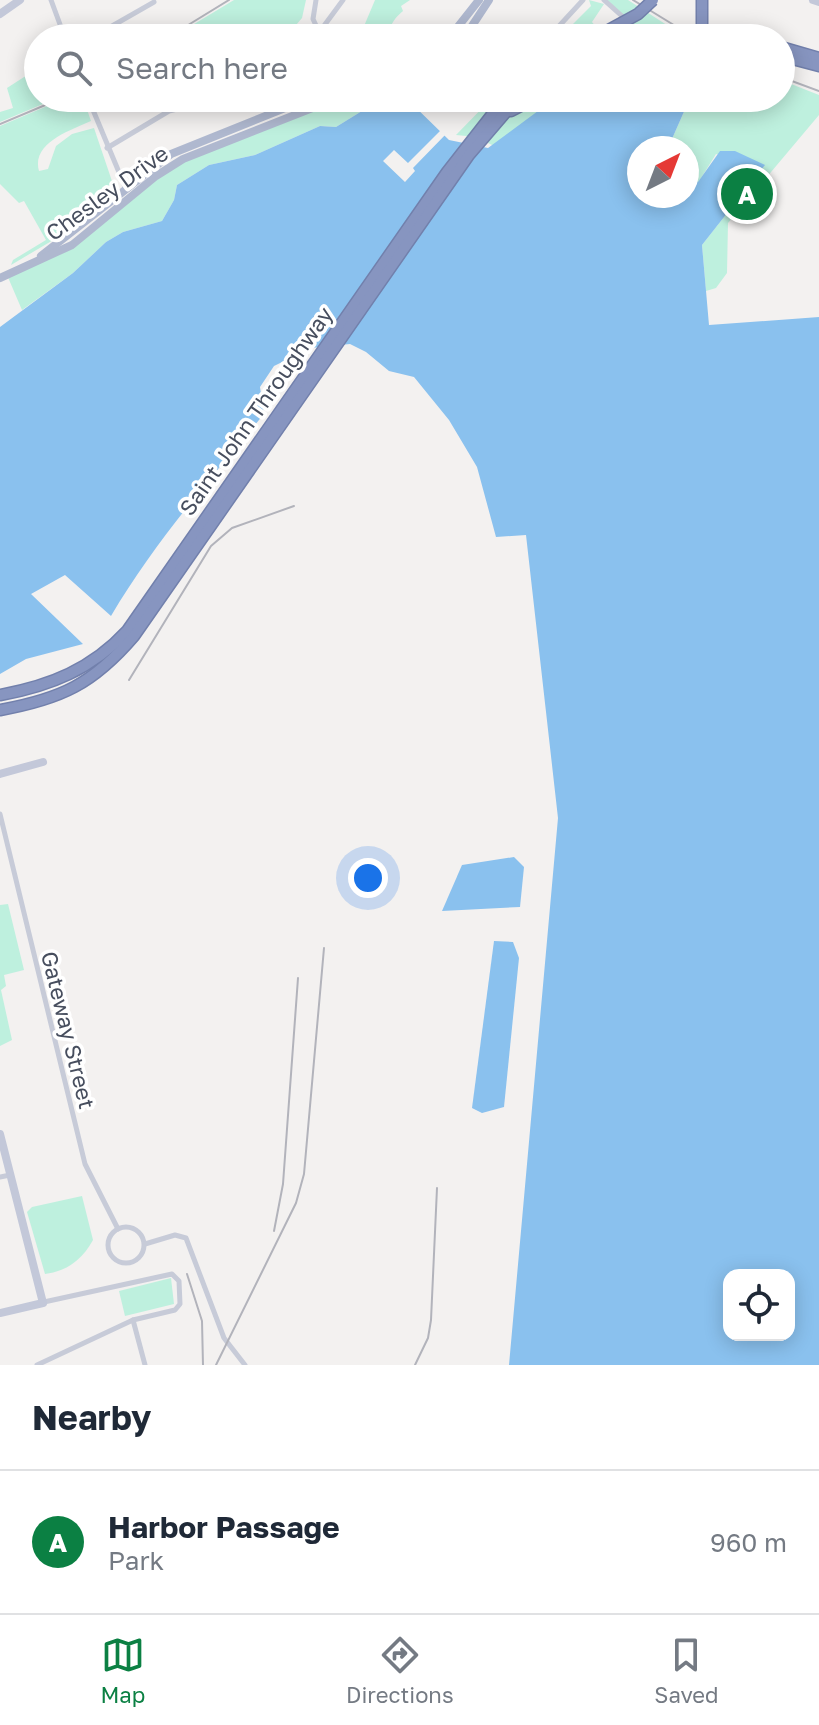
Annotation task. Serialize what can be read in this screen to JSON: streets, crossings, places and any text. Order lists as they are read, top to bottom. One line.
{"streets":{"highway":["Saint John Throughway"],"main road":["Chesley Drive"],"street":["Gateway Street"]},"north":"top right","page":{"search":"Search here","pins":"A","heading":"Nearby","list":[{"mark":"A","name":"Harbor Passage","note":"Park","value":"960 m"}],"nav":["Map","Directions","Saved"]}}
